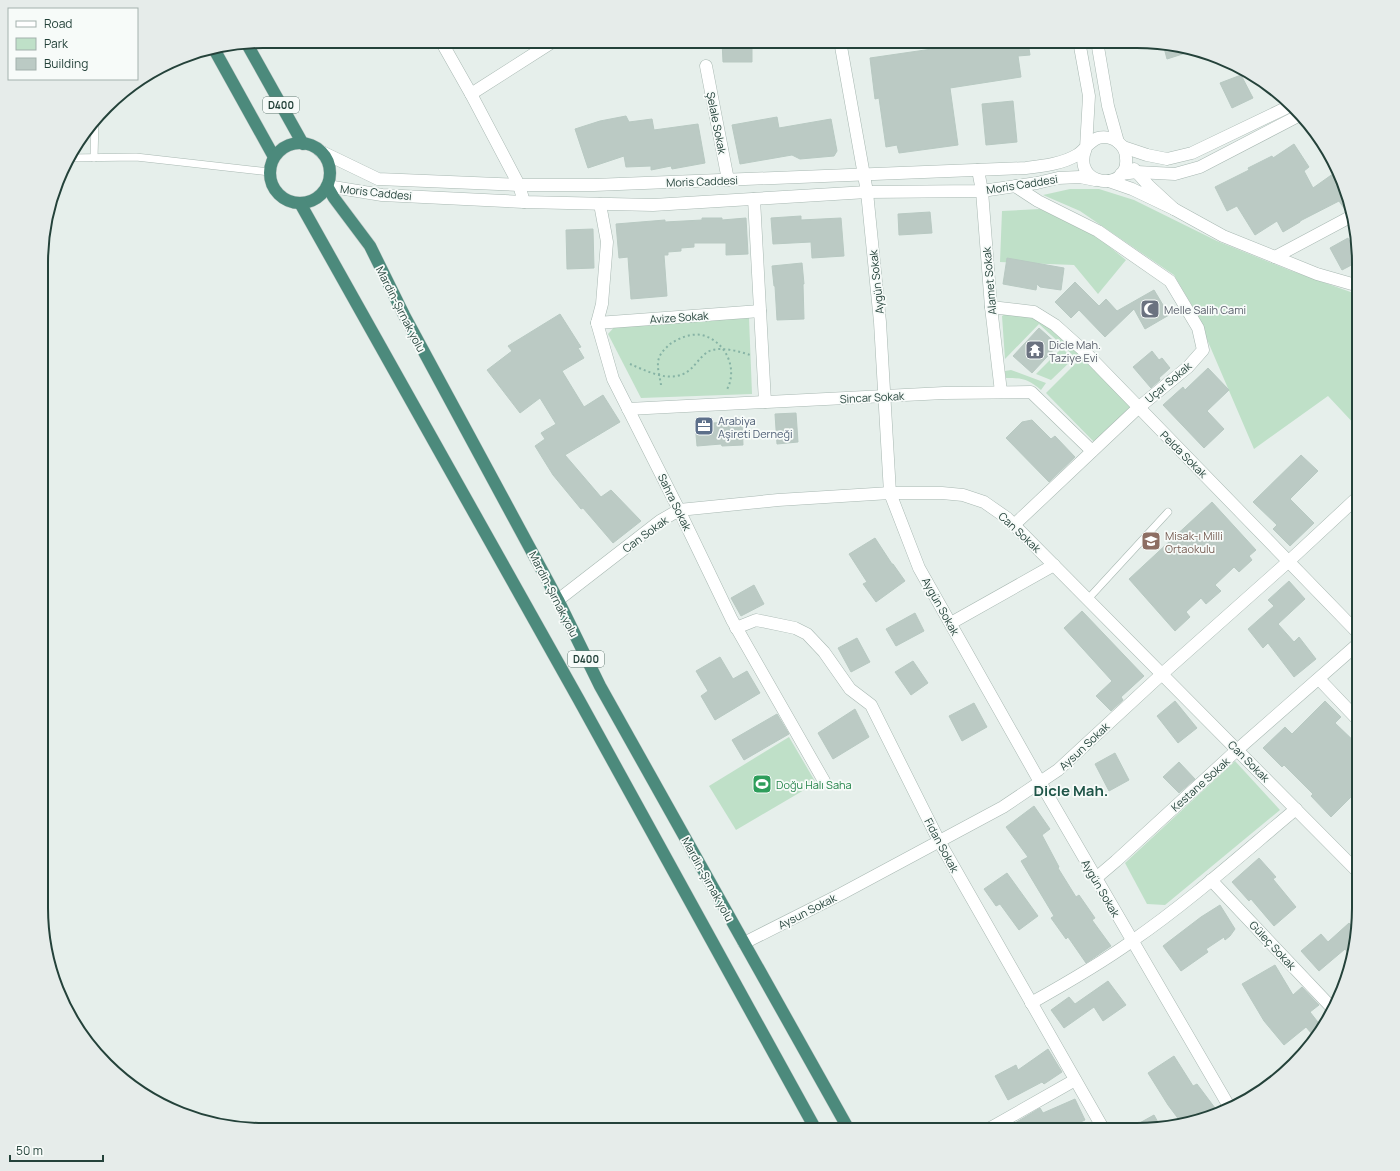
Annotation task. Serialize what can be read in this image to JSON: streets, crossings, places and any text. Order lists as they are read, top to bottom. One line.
{"streets":{"highway":["D400","Mardin-Şırnak yolu"],"street":["Şelale Sokak","Moris Caddesi","Alamet Sokak","Aygün Sokak","Avize Sokak","Uçar Sokak","Sincar Sokak","Pelda Sokak","Sahra Sokak","Can Sokak","Aysun Sokak","Kestane Sokak","Fidan Sokak","Güleç Sokak"]},"crossings":[["D400","Moris Caddesi"],["D400","Mardin-Şırnak yolu"],["Şelale Sokak","Moris Caddesi"],["Moris Caddesi","Alamet Sokak"],["Moris Caddesi","Aygün Sokak"],["Moris Caddesi","Mardin-Şırnak yolu"],["Moris Caddesi","Uçar Sokak"],["Alamet Sokak","Sincar Sokak"],["Alamet Sokak","Pelda Sokak"],["Aygün Sokak","Sincar Sokak"],["Aygün Sokak","Can Sokak"],["Aygün Sokak","Aysun Sokak"],["Aygün Sokak","Kestane Sokak"],["Mardin-Şırnak yolu","Can Sokak"],["Mardin-Şırnak yolu","Aysun Sokak"],["Avize Sokak","Sahra Sokak"],["Uçar Sokak","Sincar Sokak"],["Uçar Sokak","Pelda Sokak"],["Uçar Sokak","Can Sokak"],["Sincar Sokak","Sahra Sokak"],["Pelda Sokak","Aysun Sokak"],["Sahra Sokak","Can Sokak"],["Sahra Sokak","Fidan Sokak"],["Can Sokak","Aysun Sokak"],["Can Sokak","Kestane Sokak"],["Aysun Sokak","Fidan Sokak"]],"districts":["Dicle Mah."],"places":{"mosque":["Melle Salih Cami"],"temple":["Dicle Mah. Taziye Evi"],"office":["Arabiya Aşireti Derneği"],"school or university":["Misak-ı Milli Ortaokulu"],"sports":["Doğu Halı Saha"]},"legend":["Road","Park","Building"],"scale_bar":"50 m"}
